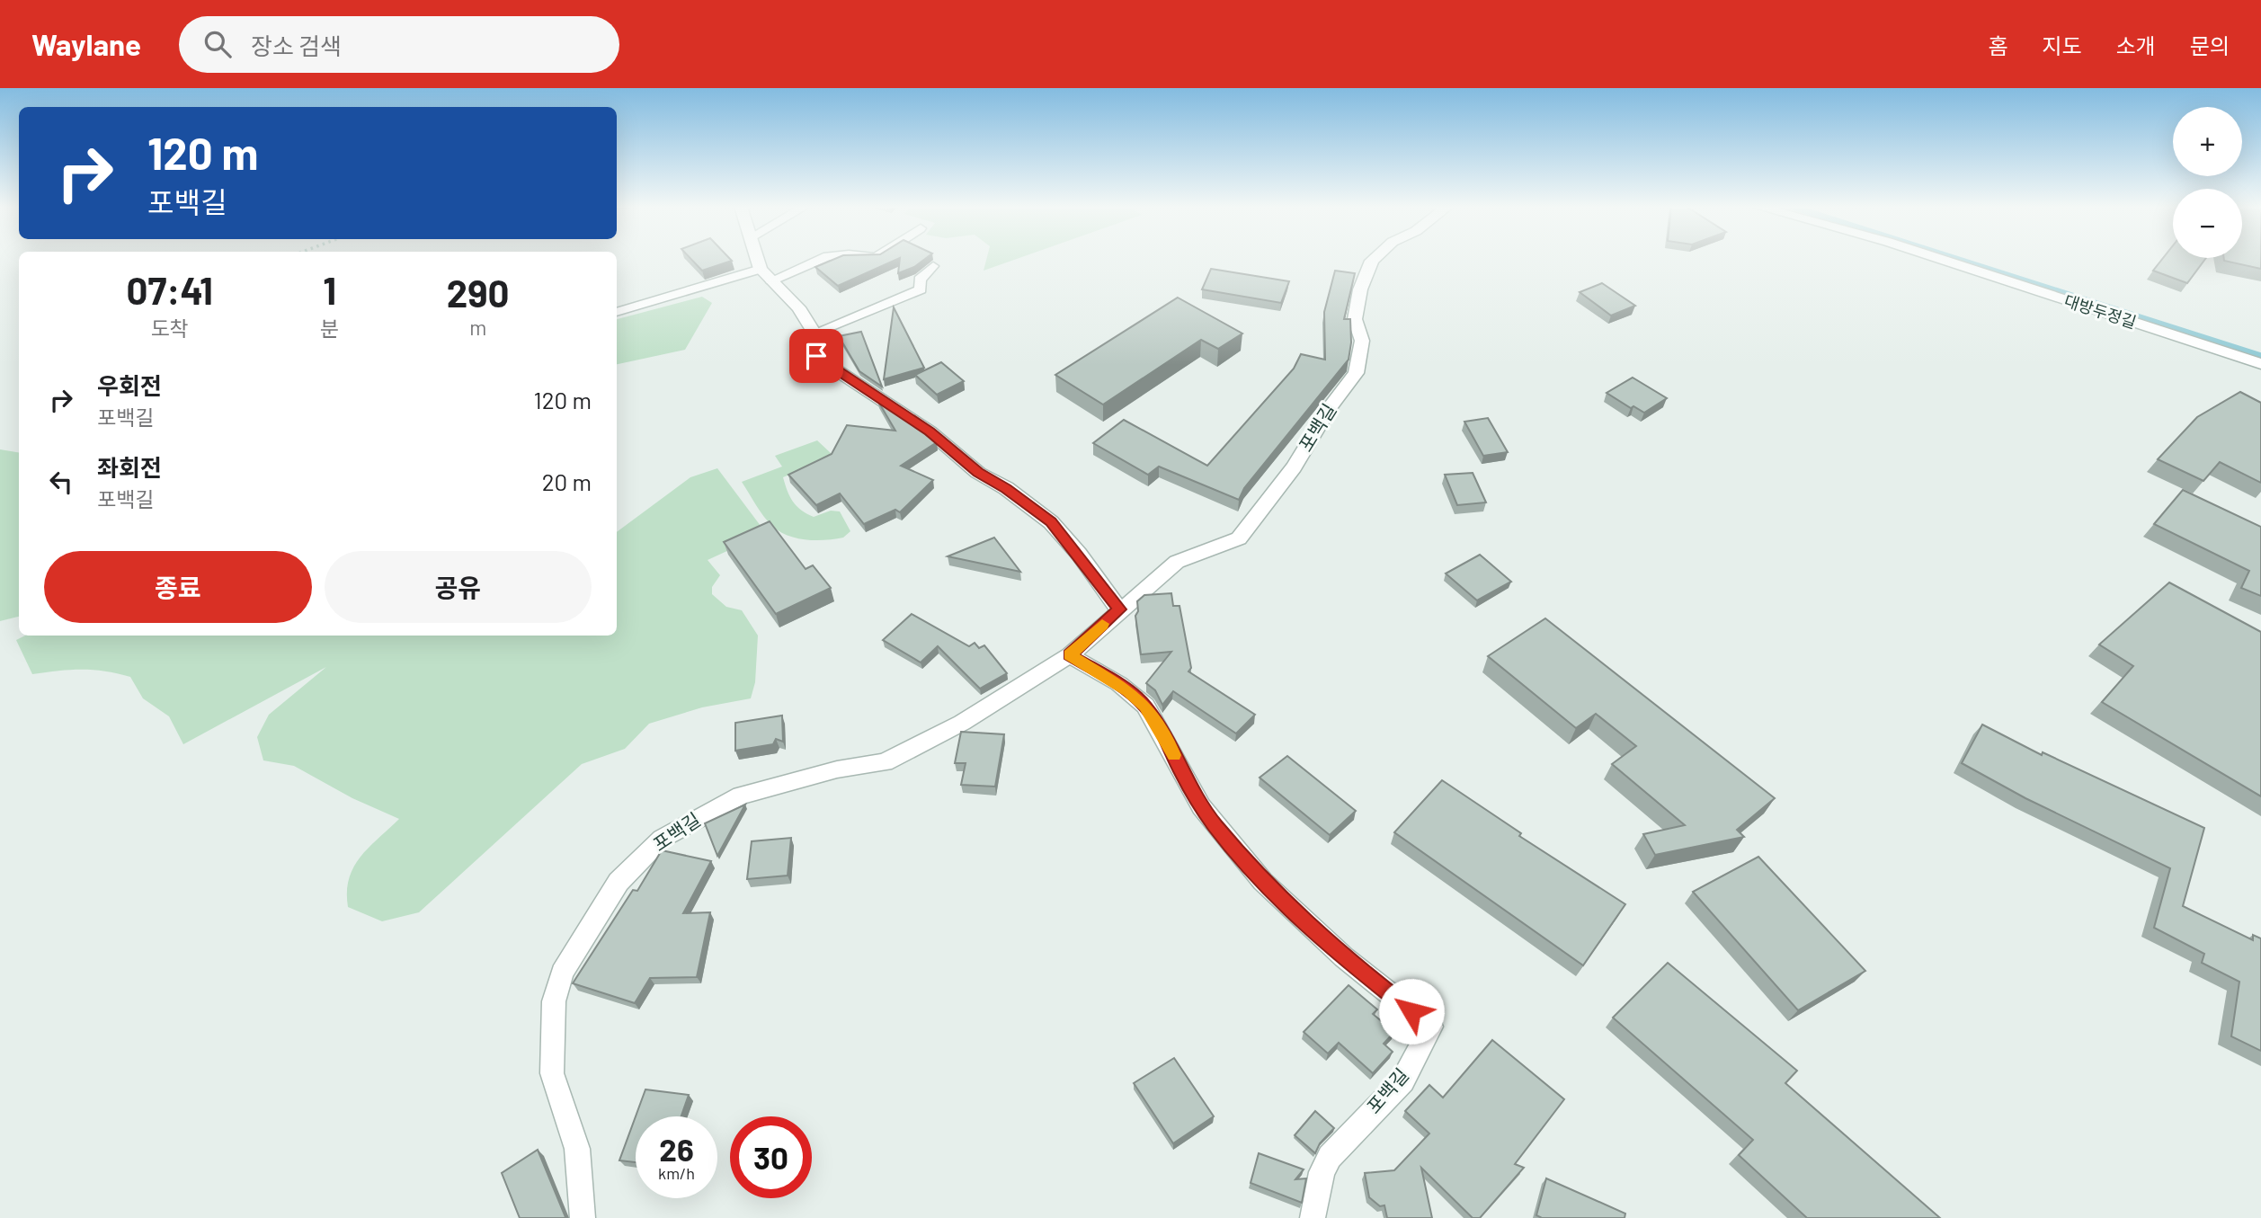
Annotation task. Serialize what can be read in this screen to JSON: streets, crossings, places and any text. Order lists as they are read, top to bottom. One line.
{"streets":{"street":["대방두정길","포백길"]},"page":{"header":"Waylane","search":"장소 검색","nav":["홈","지도","소개","문의"],"map_buttons":["+","−"],"turn":["120 m","포백길"],"eta":["07:41","도착","1","분","290","m"],"list":[{"name":"우회전","note":"포백길","value":"120 m"},{"name":"좌회전","note":"포백길","value":"20 m"}],"buttons":["종료","공유"],"speed":"26 km/h","limit":"30"}}
